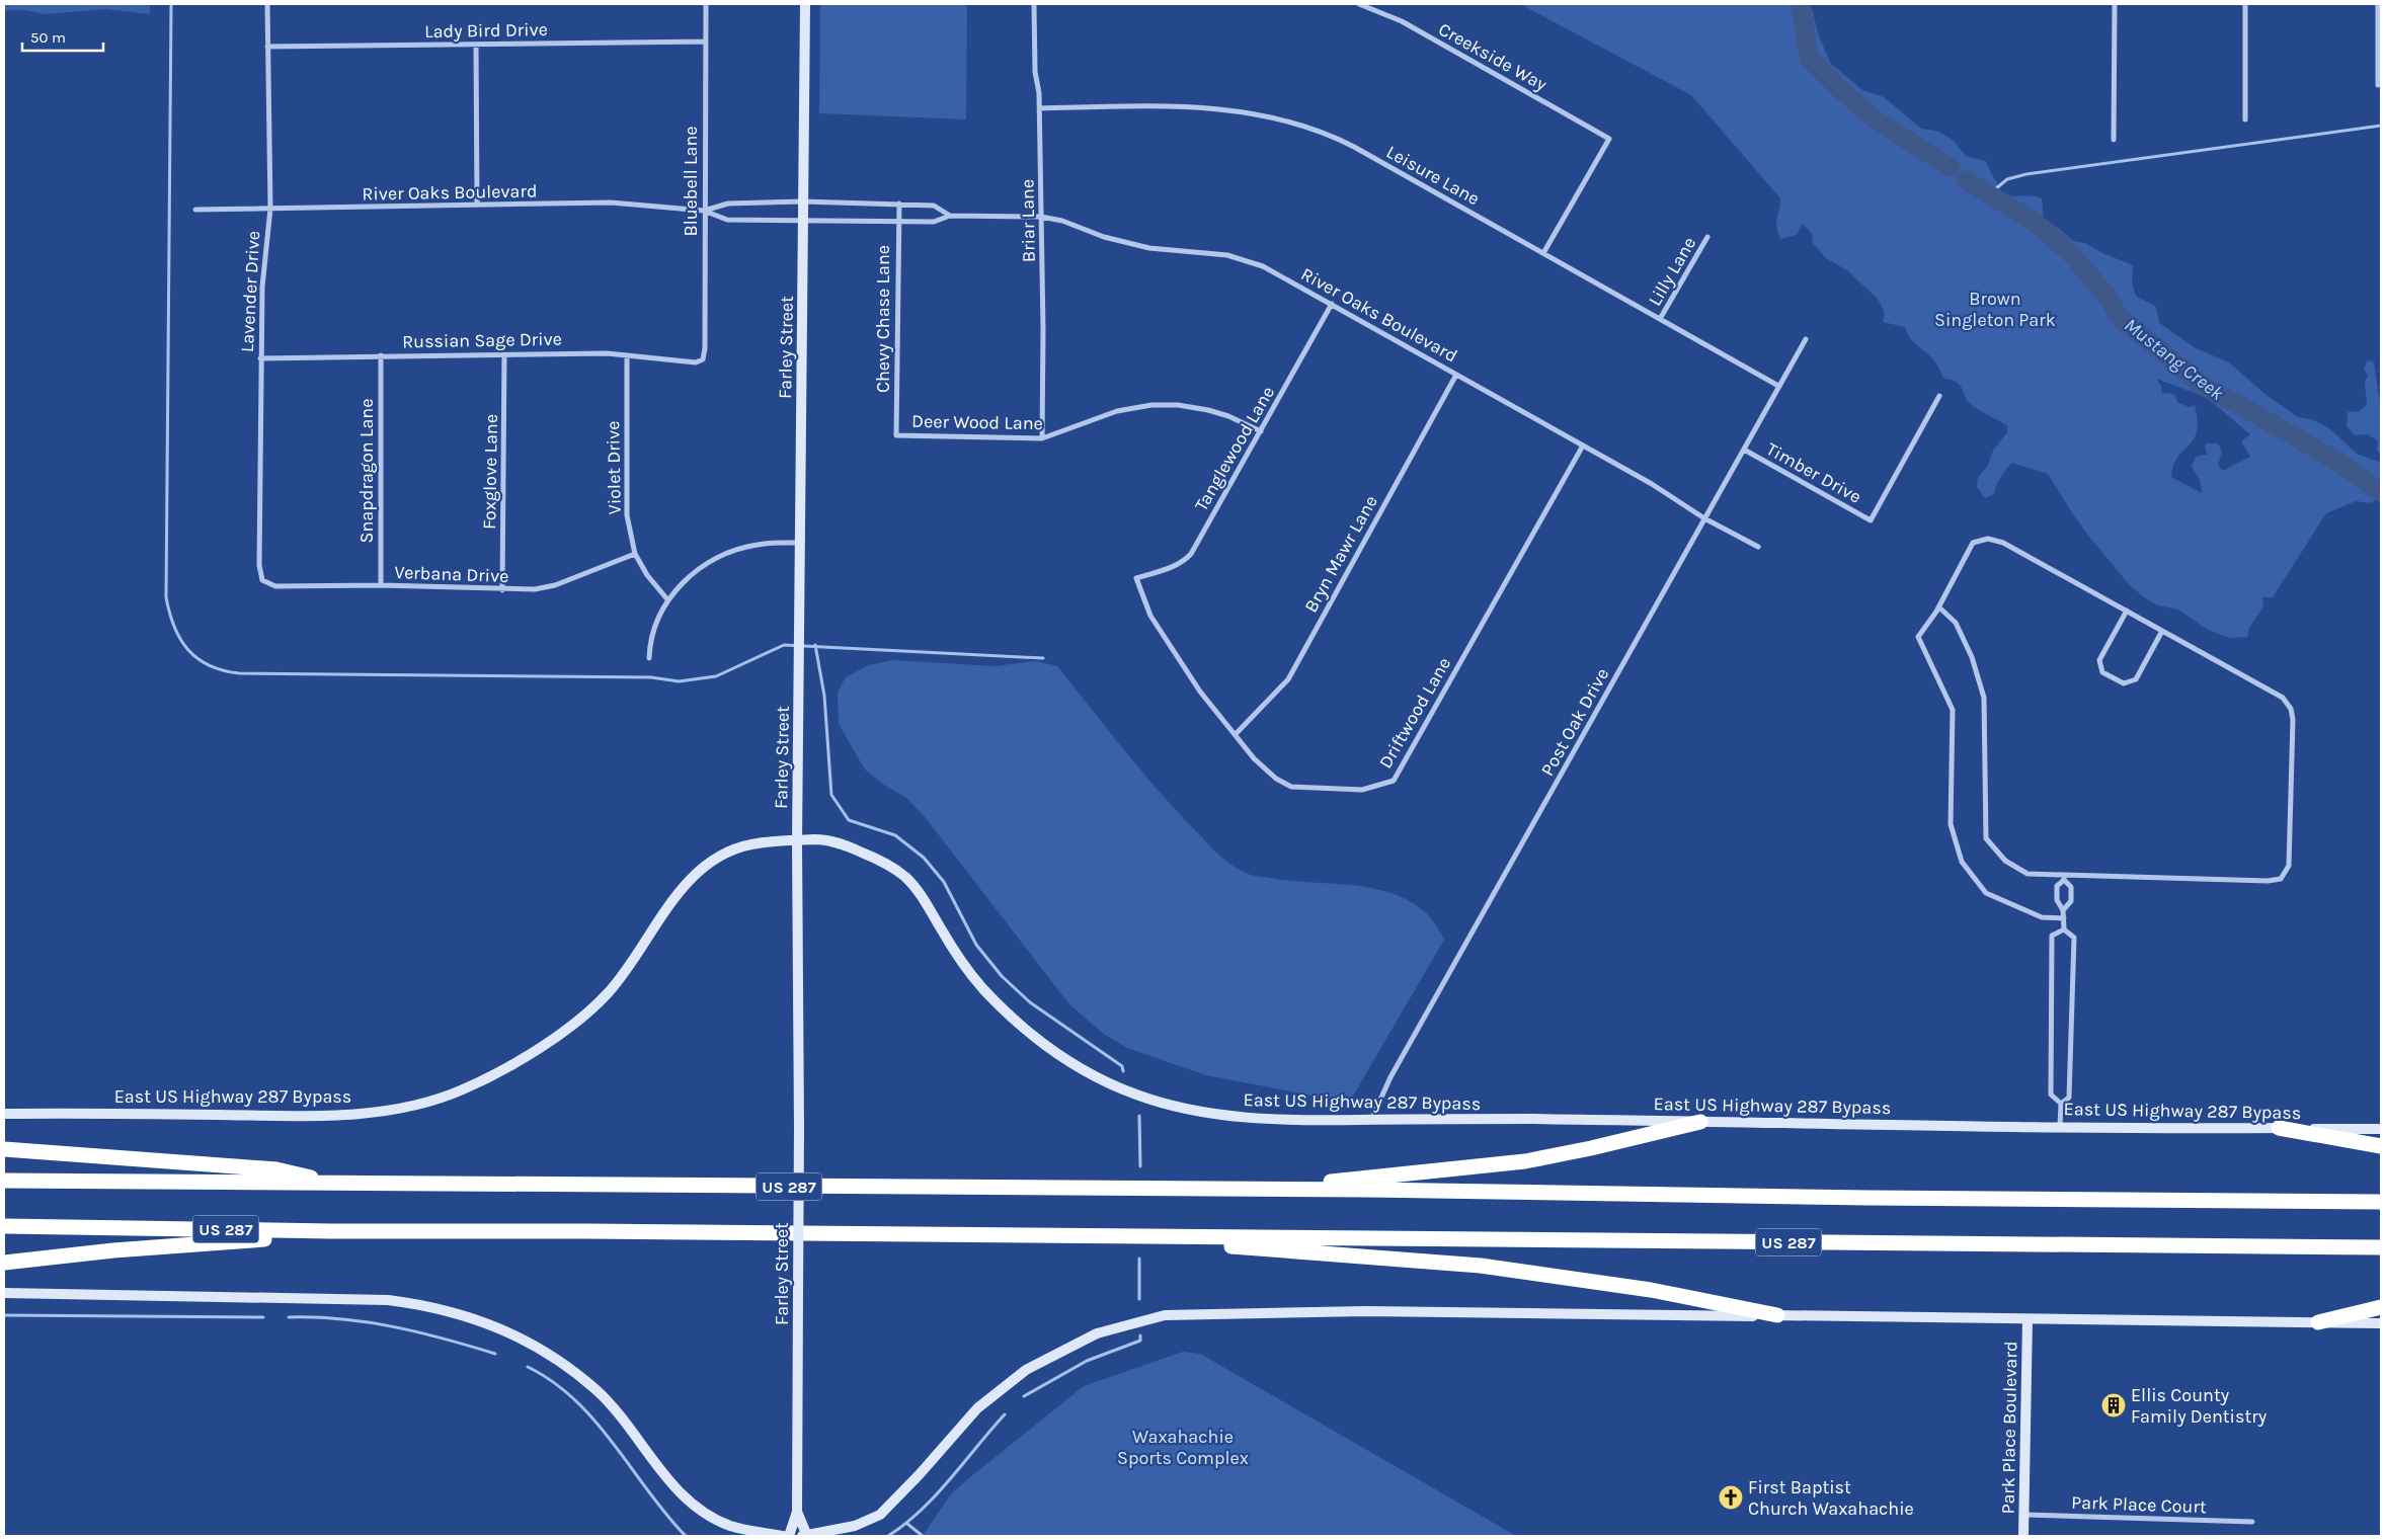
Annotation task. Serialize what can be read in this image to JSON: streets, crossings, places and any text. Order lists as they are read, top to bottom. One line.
{"streets":{"highway":["US 287"],"main road":["Farley Street","East US Highway 287 Bypass","Park Place Boulevard"],"street":["Lady Bird Drive","Creekside Way","Leisure Lane","Bluebell Lane","River Oaks Boulevard","Briar Lane","Lilly Lane","Lavender Drive","Chevy Chase Lane","Russian Sage Drive","Deer Wood Lane","Tanglewood Lane","Violet Drive","Snapdragon Lane","Foxglove Lane","Timber Drive","Bryn Mawr Lane","Verbana Drive","Driftwood Lane","Post Oak Drive","Park Place Court"]},"crossings":[["Lady Bird Drive","Bluebell Lane"],["Lady Bird Drive","Lavender Drive"],["Creekside Way","Leisure Lane"],["Leisure Lane","Briar Lane"],["Leisure Lane","Lilly Lane"],["Leisure Lane","Post Oak Drive"],["Bluebell Lane","River Oaks Boulevard"],["Bluebell Lane","Russian Sage Drive"],["River Oaks Boulevard","Briar Lane"],["River Oaks Boulevard","Lavender Drive"],["River Oaks Boulevard","Chevy Chase Lane"],["River Oaks Boulevard","Farley Street"],["River Oaks Boulevard","Tanglewood Lane"],["River Oaks Boulevard","Bryn Mawr Lane"],["River Oaks Boulevard","Driftwood Lane"],["River Oaks Boulevard","Post Oak Drive"],["Briar Lane","Deer Wood Lane"],["Lavender Drive","Russian Sage Drive"],["Lavender Drive","Verbana Drive"],["Chevy Chase Lane","Deer Wood Lane"],["Russian Sage Drive","Violet Drive"],["Russian Sage Drive","Snapdragon Lane"],["Russian Sage Drive","Foxglove Lane"],["Farley Street","East US Highway 287 Bypass"],["Deer Wood Lane","Tanglewood Lane"],["Tanglewood Lane","Driftwood Lane"],["Violet Drive","Verbana Drive"],["Snapdragon Lane","Verbana Drive"],["Foxglove Lane","Verbana Drive"],["Timber Drive","Post Oak Drive"],["Bryn Mawr Lane","Driftwood Lane"],["Post Oak Drive","East US Highway 287 Bypass"],["Park Place Boulevard","Park Place Court"]],"water":["Mustang Creek"],"parks":["Brown Singleton Park","Waxahachie Sports Complex"],"places":{"building":["Ellis County Family Dentistry"],"church":["First Baptist Church Waxahachie"]},"scale_bar":"50 m"}
